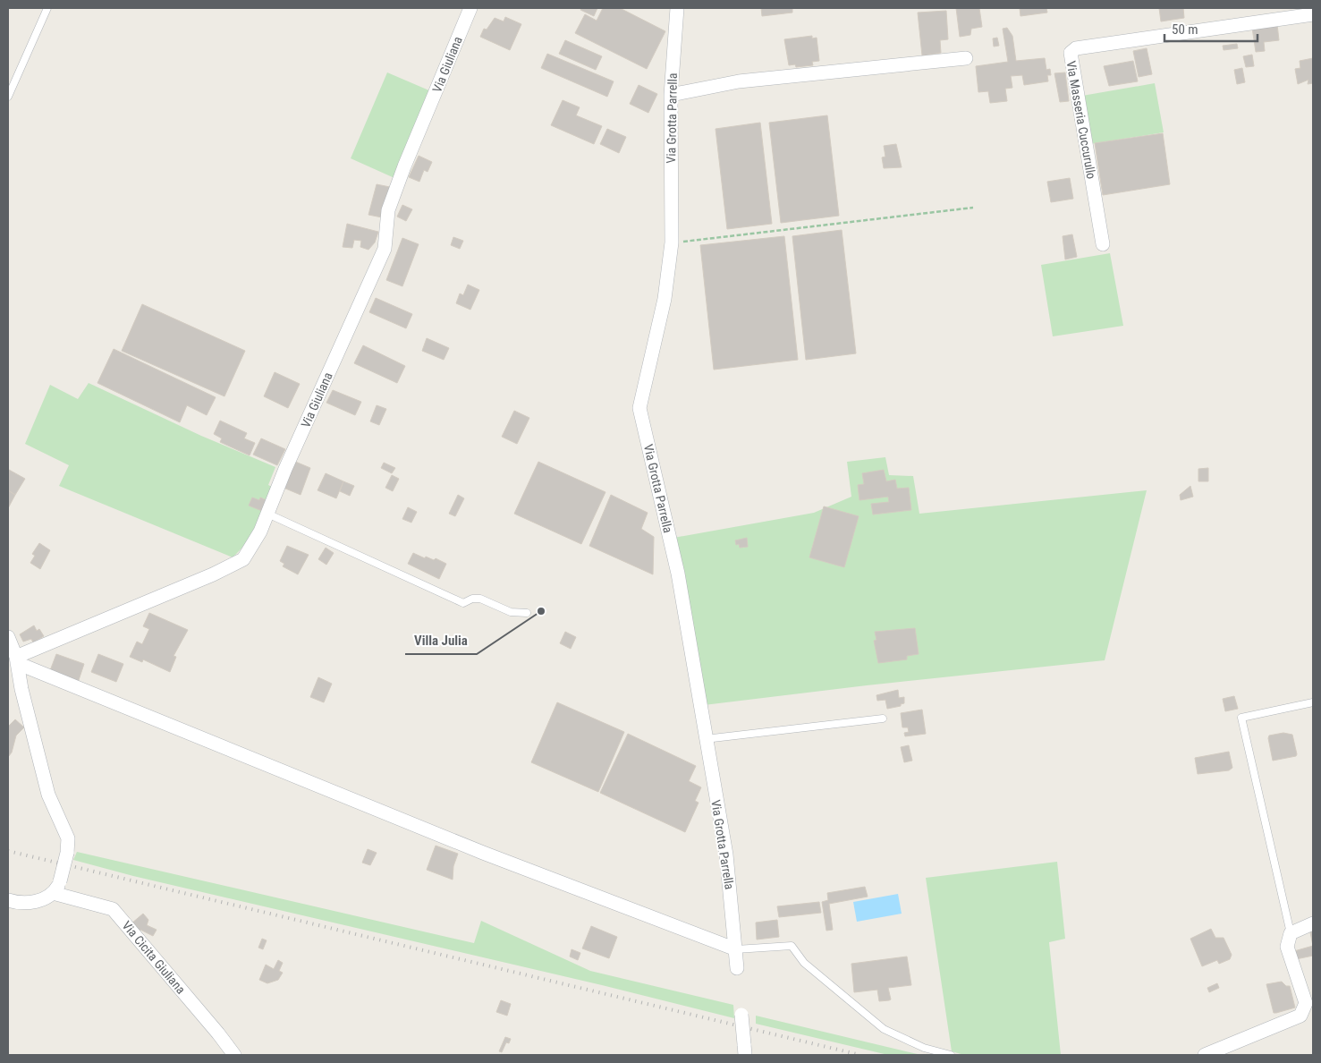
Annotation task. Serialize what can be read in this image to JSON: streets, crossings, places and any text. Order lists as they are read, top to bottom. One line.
{"streets":{"street":["Via Giuliana","Via Grotta Parrella","Via Masseria Cuccurullo","Via Cicita Giuliana"]},"places":["Villa Julia"],"scale_bar":"50 m"}
